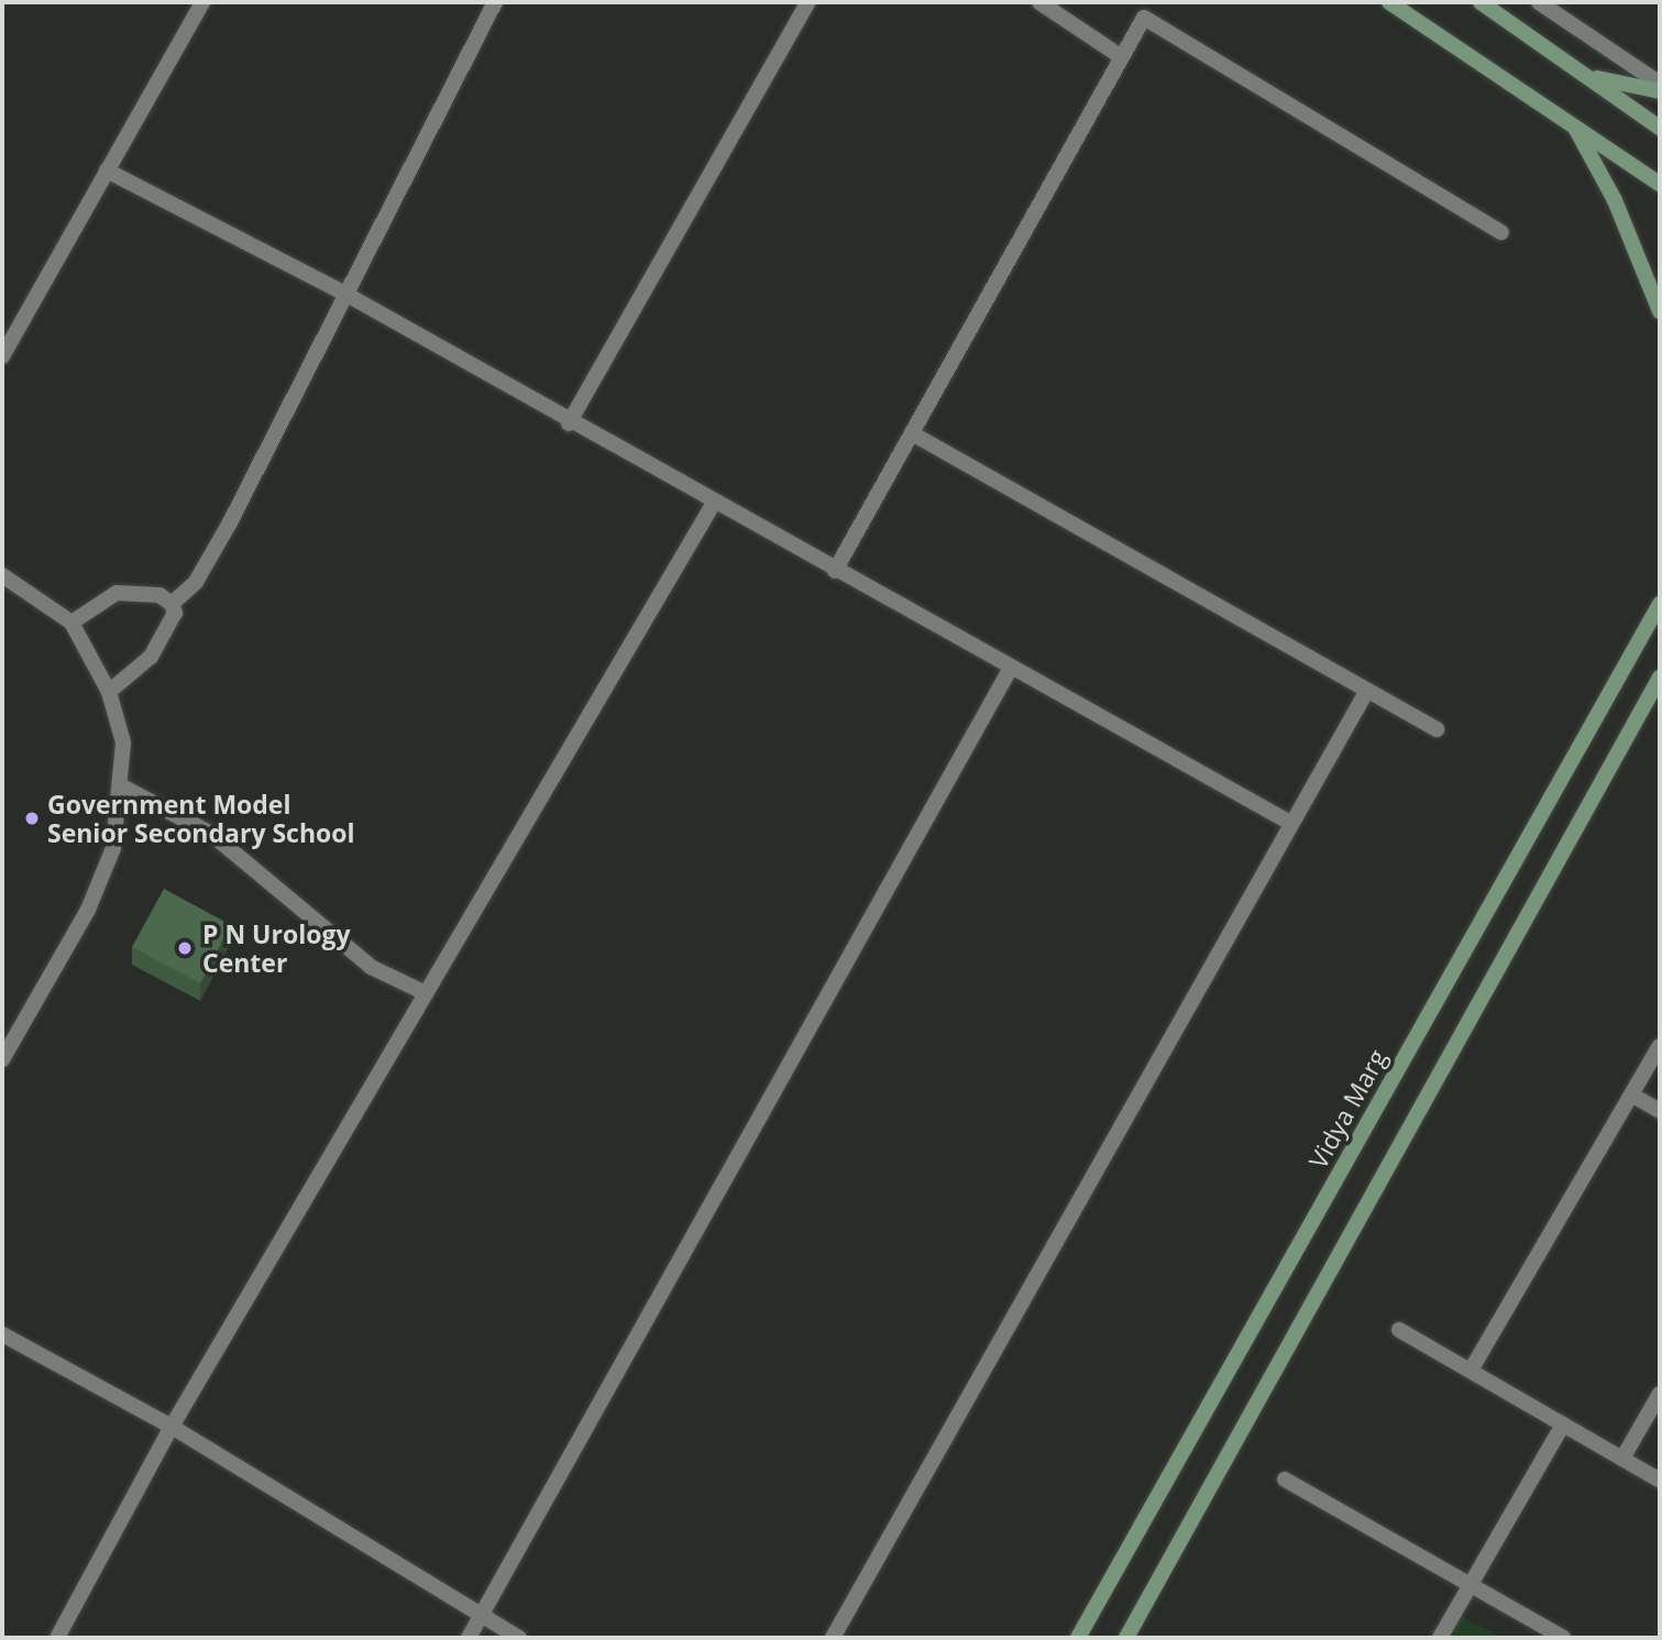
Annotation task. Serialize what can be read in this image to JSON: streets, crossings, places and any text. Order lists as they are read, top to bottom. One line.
{"streets":{"main road":["Vidya Marg"]},"places":["Government Model Senior Secondary School","P N Urology Center"]}
